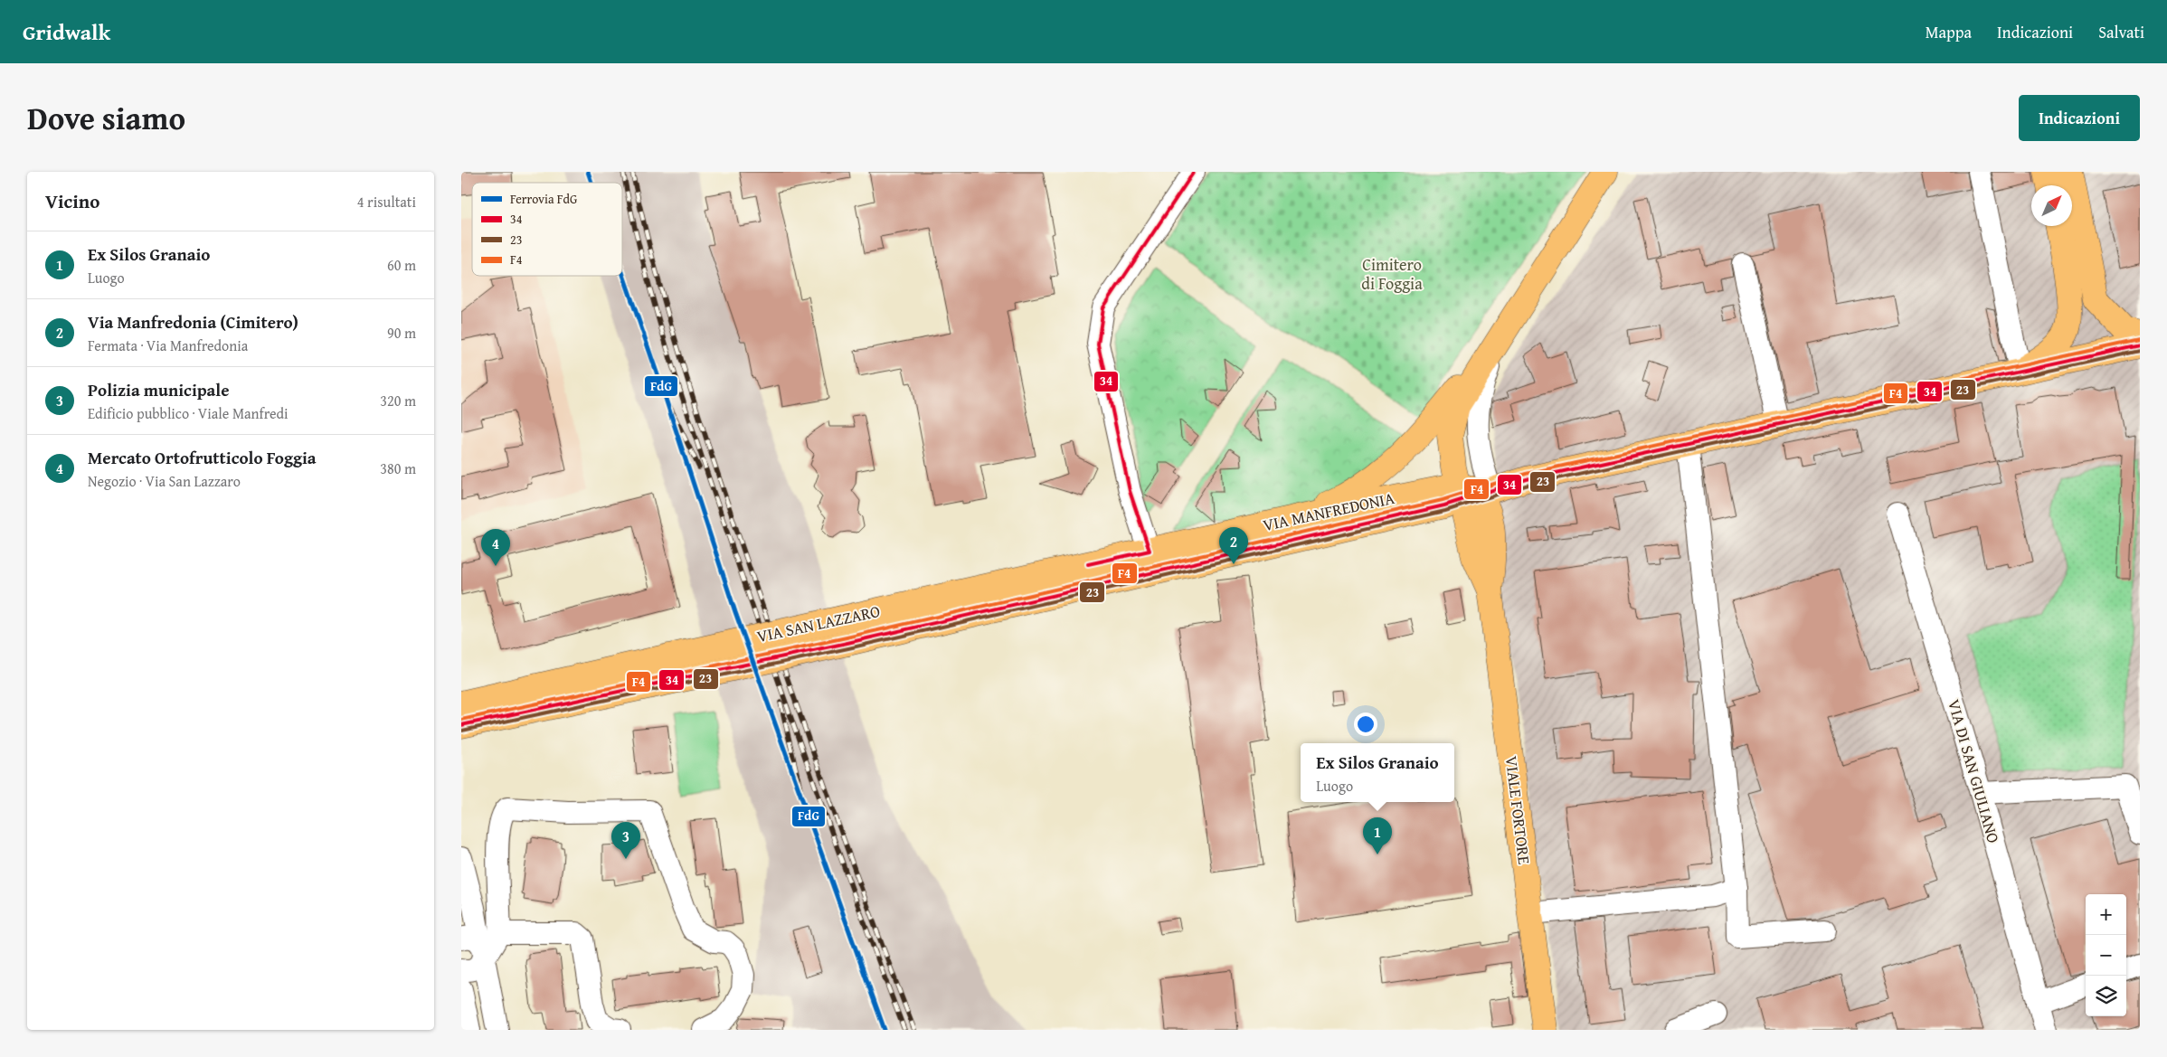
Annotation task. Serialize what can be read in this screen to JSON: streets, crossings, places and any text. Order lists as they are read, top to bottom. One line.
{"streets":{"main road":["VIA MANFREDONIA","VIA SAN LAZZARO","VIALE FORTORE"],"street":["VIA DI SAN GIULIANO"]},"crossings":[["VIA MANFREDONIA","VIA SAN LAZZARO"],["VIA MANFREDONIA","VIALE FORTORE"]],"parks":["Cimitero di Foggia"],"lines":["rail line FdG","transit line 34","transit line F4","transit line 23"],"legend":["Ferrovia FdG","34","23","F4"],"north":"top right","page":{"header":"Gridwalk","nav":["Mappa","Indicazioni","Salvati"],"title":"Dove siamo","buttons":"Indicazioni","heading":["Vicino","4 risultati"],"list":[{"mark":"1","name":"Ex Silos Granaio","note":"Luogo","value":"60 m"},{"mark":"2","name":"Via Manfredonia (Cimitero)","note":"Fermata · Via Manfredonia","value":"90 m"},{"mark":"3","name":"Polizia municipale","note":"Edificio pubblico · Viale Manfredi","value":"320 m"},{"mark":"4","name":"Mercato Ortofrutticolo Foggia","note":"Negozio · Via San Lazzaro","value":"380 m"}],"pins":["2","4","1","3"],"popup":["Ex Silos Granaio","Luogo"],"map_buttons":["+","−"]}}
